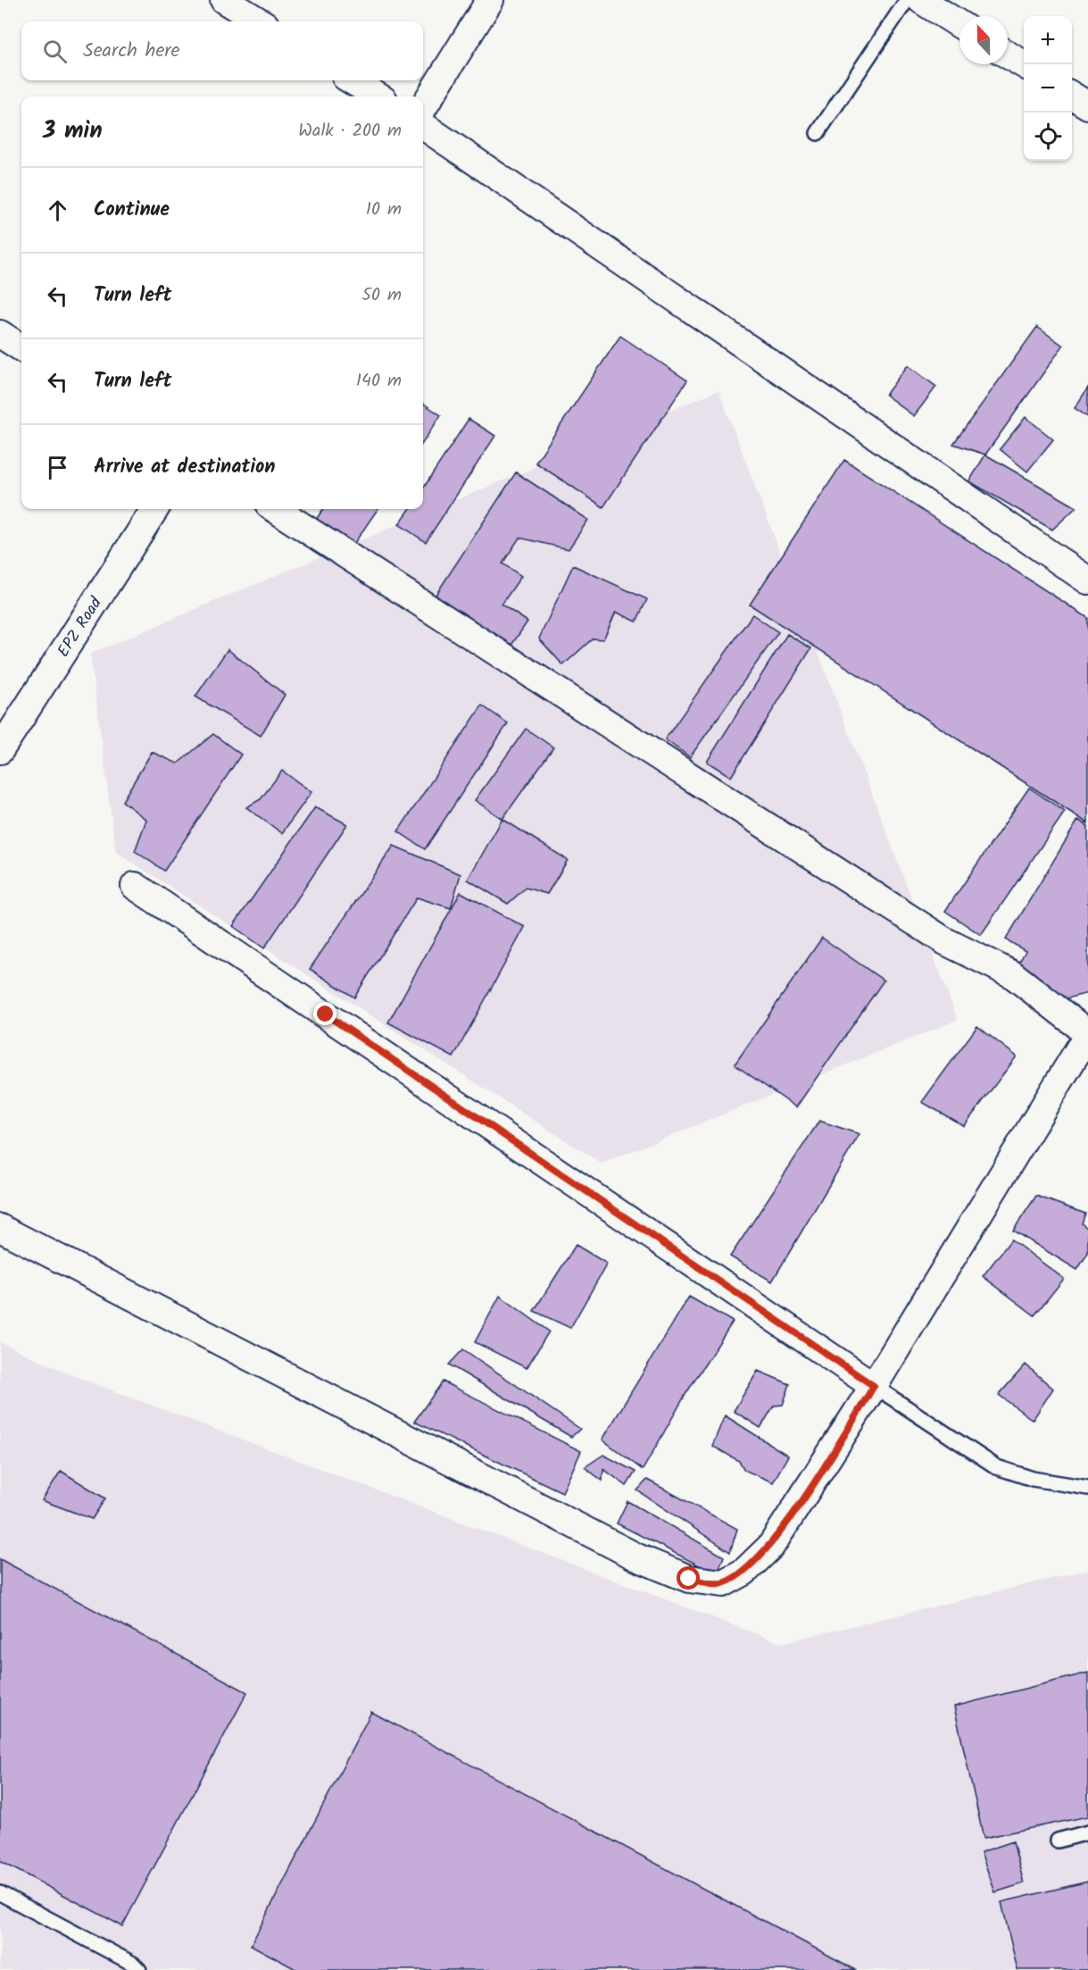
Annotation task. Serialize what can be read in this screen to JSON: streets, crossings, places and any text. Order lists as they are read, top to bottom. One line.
{"streets":{"street":["EPZ Road"]},"north":"top","page":{"map_buttons":["+","−"],"search":"Search here","heading":["3 min","Walk · 200 m"],"list":[["Continue","10 m"],["Turn left","50 m"],["Turn left","140 m"],"Arrive at destination"]}}
